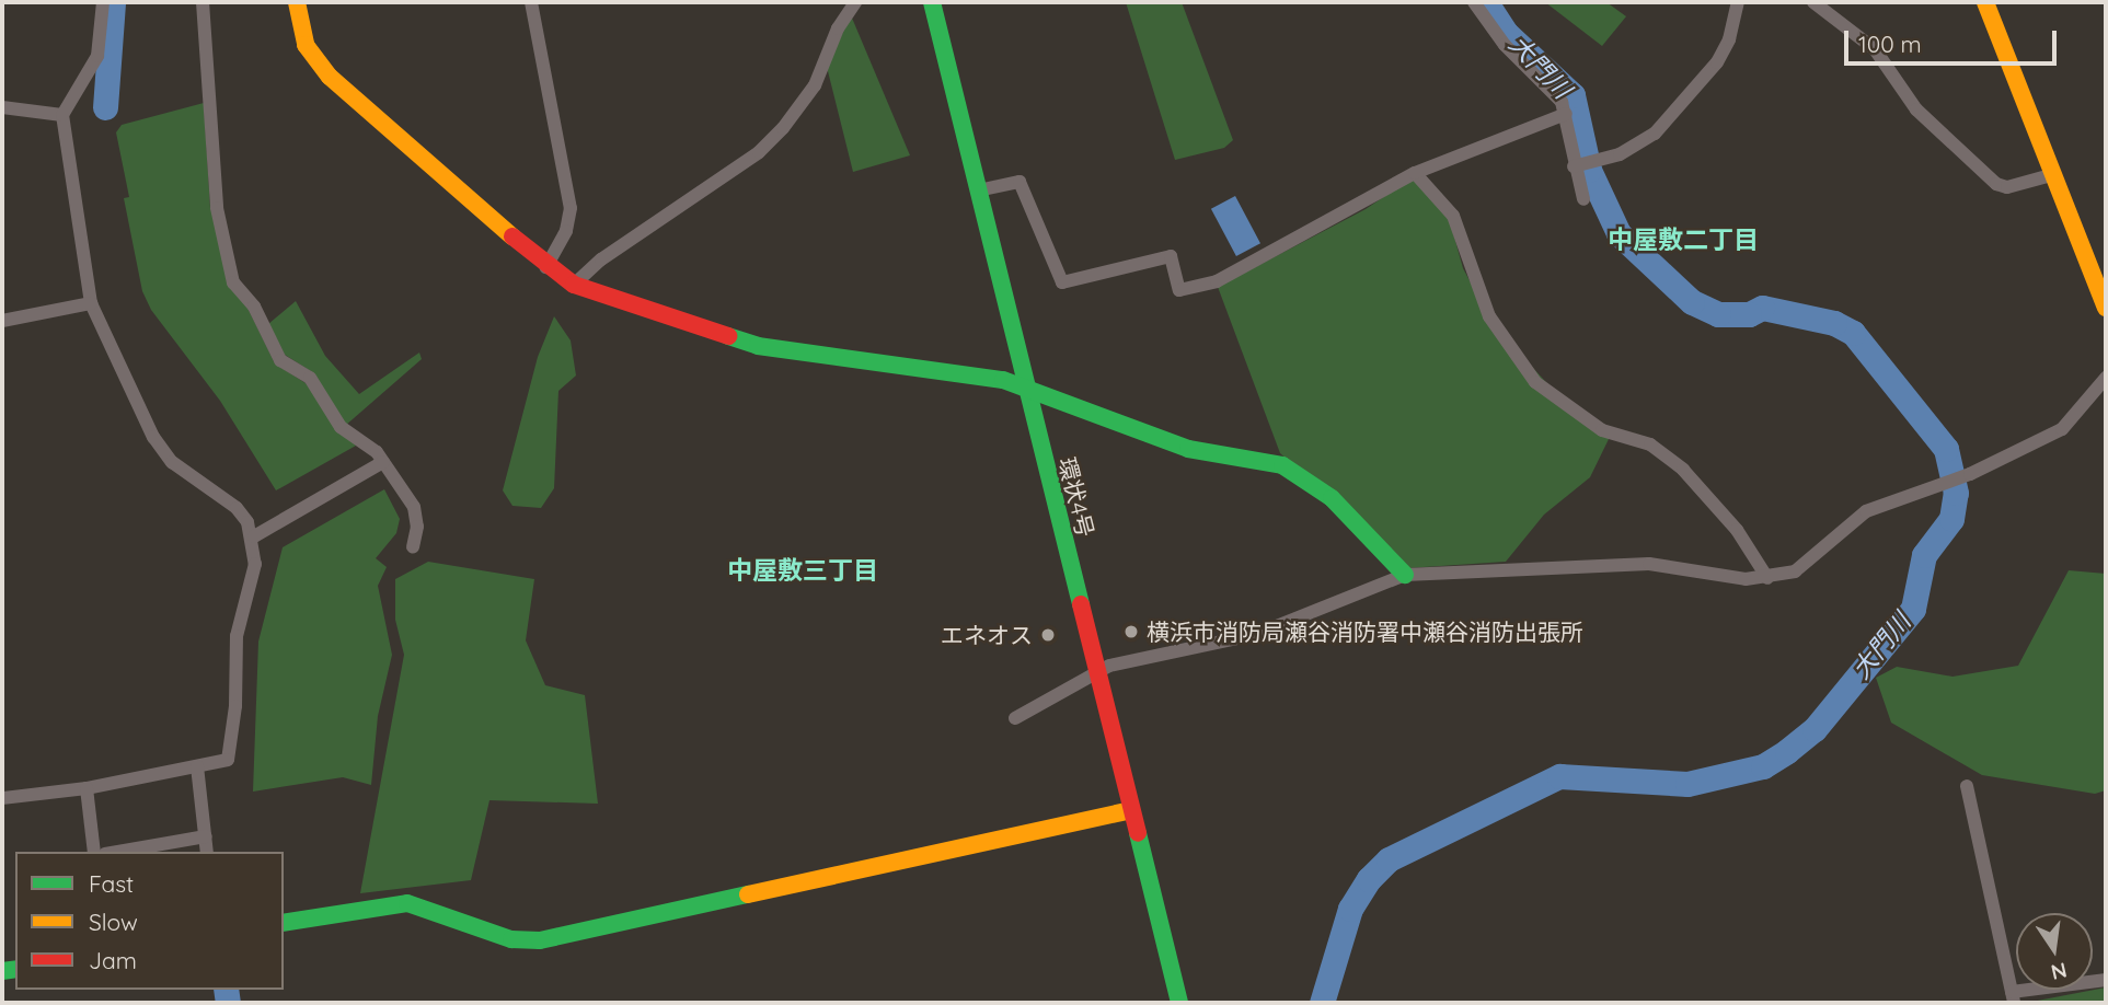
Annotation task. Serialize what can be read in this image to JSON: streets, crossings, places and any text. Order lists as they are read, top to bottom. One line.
{"streets":{"street":["環状4号"]},"districts":["中屋敷二丁目","中屋敷三丁目"],"water":["大門川"],"places":["横浜市消防局瀬谷消防署中瀬谷消防出張所","エネオス"],"legend":["Fast","Slow","Jam"],"scale_bar":"100 m","north":"bottom"}
